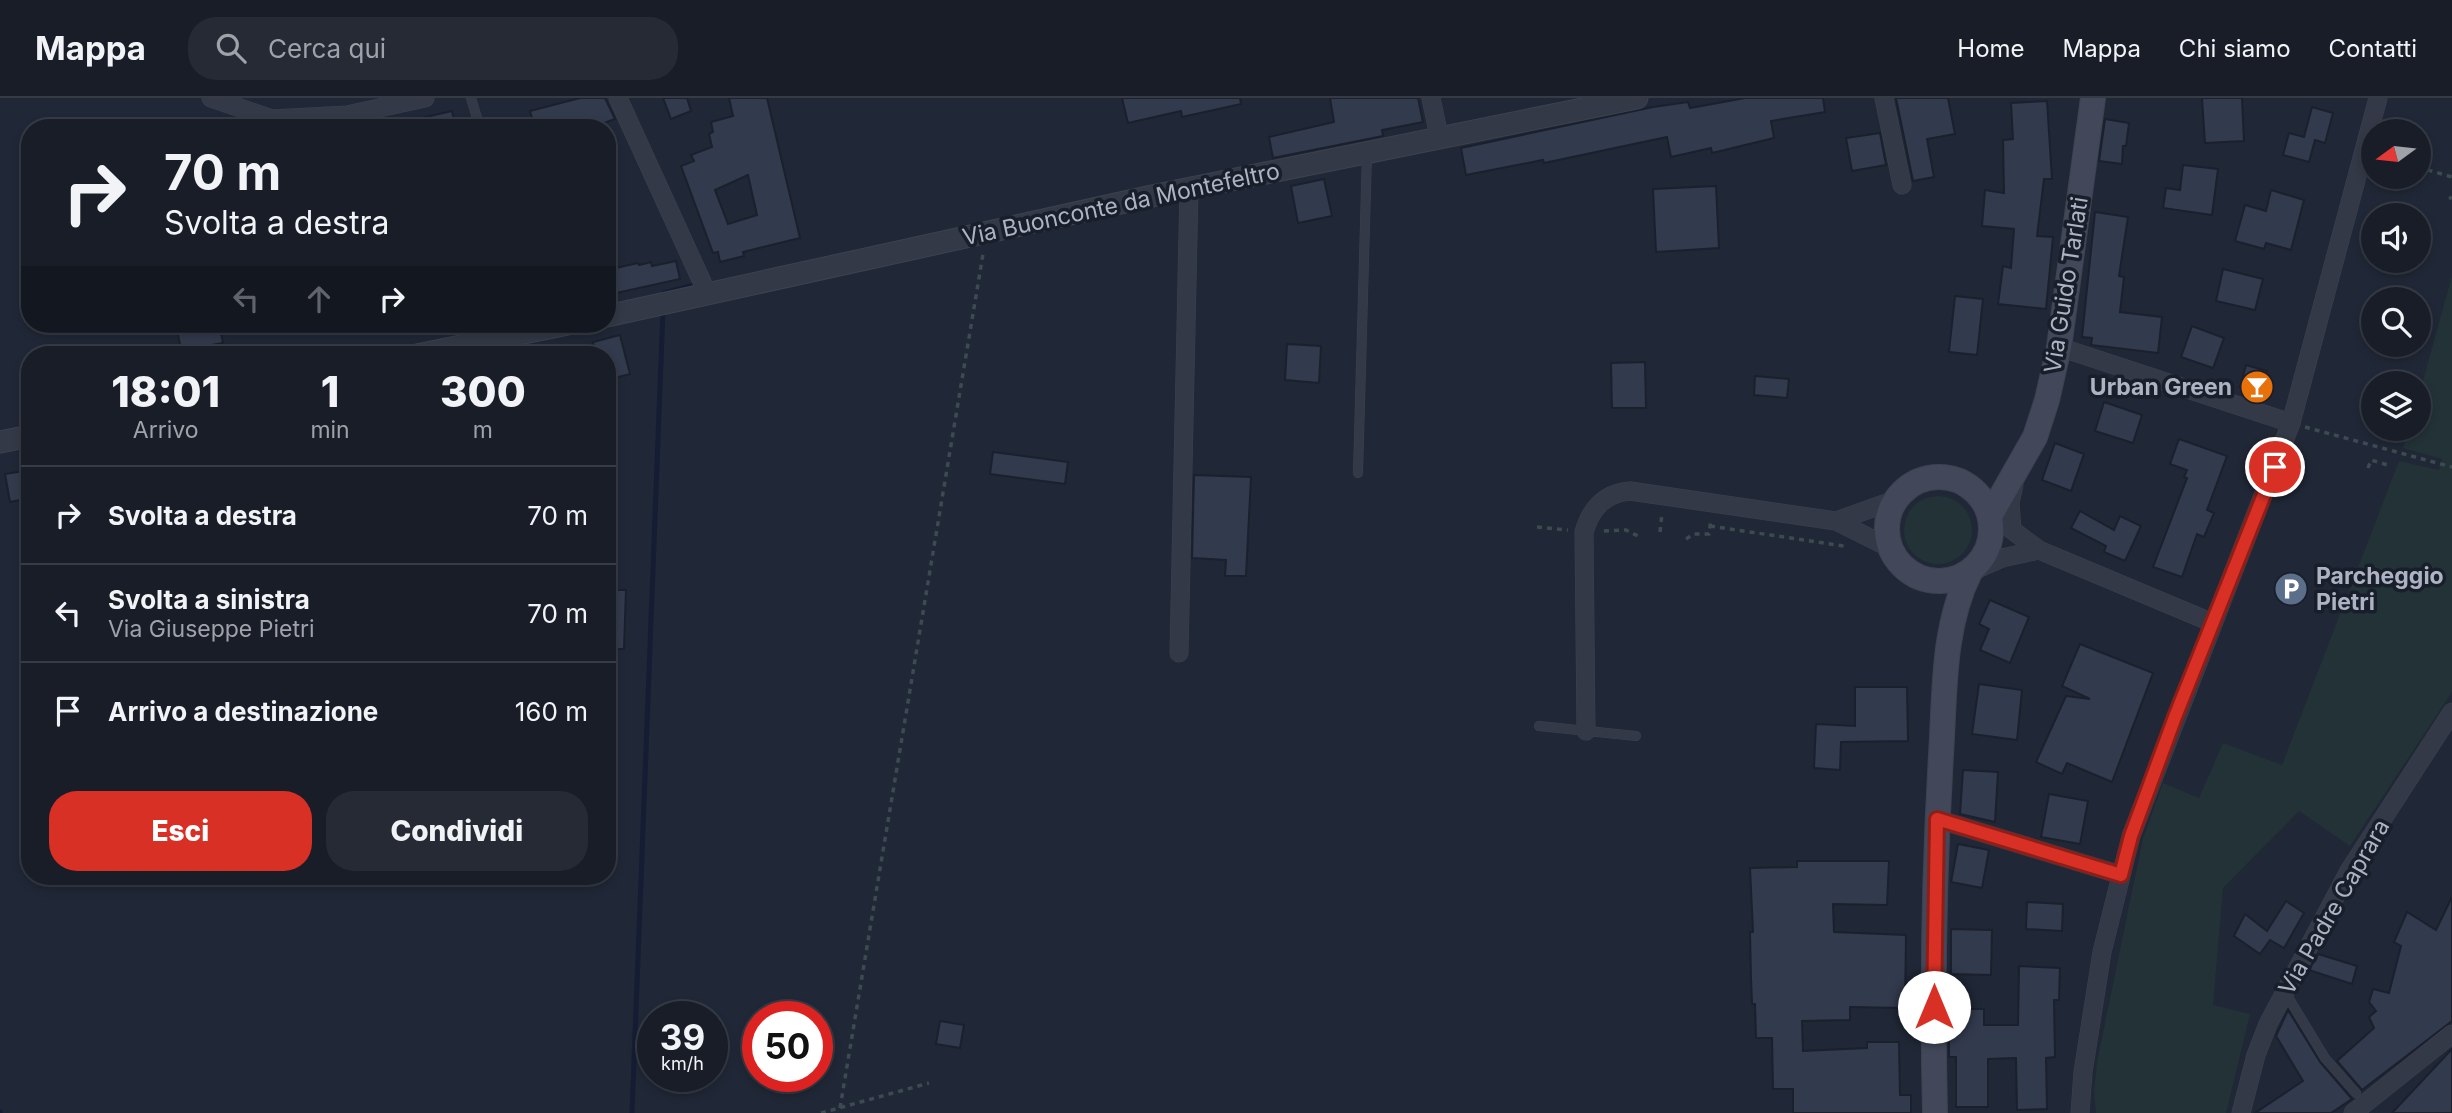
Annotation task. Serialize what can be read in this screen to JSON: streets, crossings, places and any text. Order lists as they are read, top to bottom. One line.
{"streets":{"main road":["Via Guido Tarlati"],"street":["Via Buonconte da Montefeltro","Via Padre Caprara"]},"places":{"bar":["Urban Green"],"parking":["Parcheggio Pietri"]},"north":"left","page":{"header":"Mappa","search":"Cerca qui","nav":["Home","Mappa","Chi siamo","Contatti"],"turn":["70 m","Svolta a destra"],"eta":["18:01","Arrivo","1","min","300","m"],"list":[{"name":"Svolta a destra","value":"70 m"},{"name":"Svolta a sinistra","note":"Via Giuseppe Pietri","value":"70 m"},{"name":"Arrivo a destinazione","value":"160 m"}],"buttons":["Esci","Condividi"],"speed":"39 km/h","limit":"50"}}
